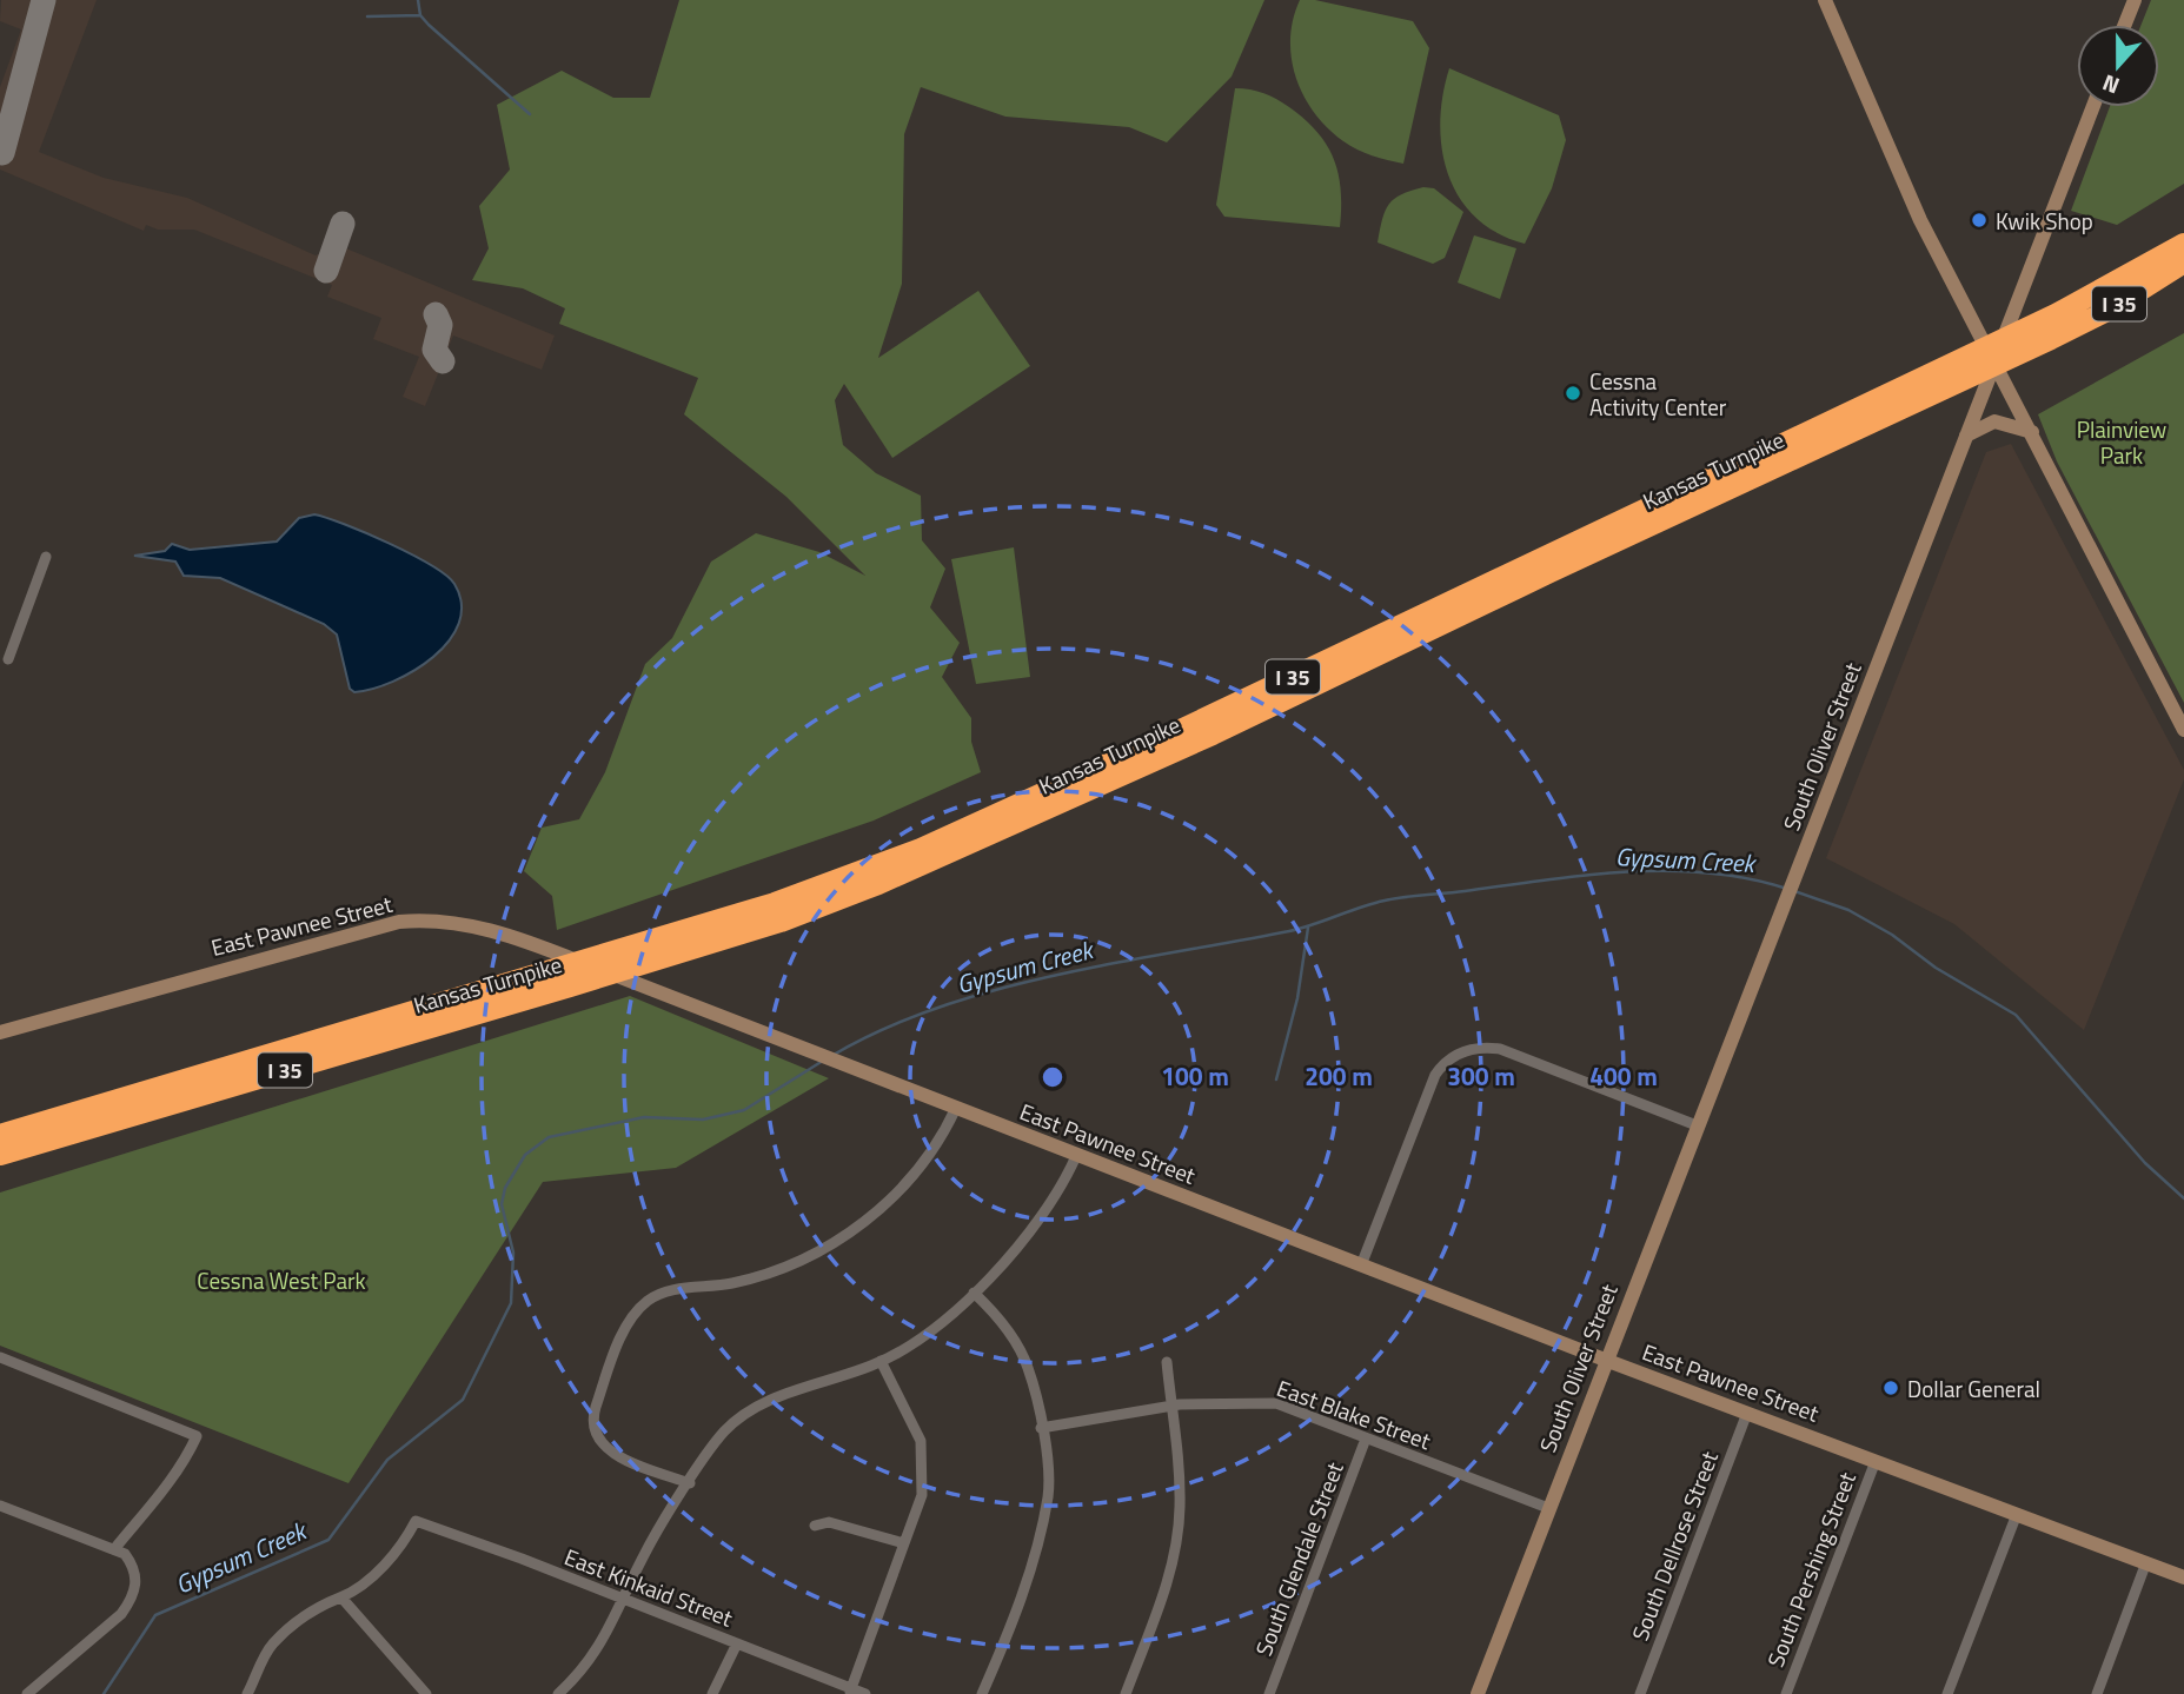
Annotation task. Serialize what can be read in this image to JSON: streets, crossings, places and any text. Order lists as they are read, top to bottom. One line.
{"streets":{"highway":["I 35","Kansas Turnpike"],"main road":["South Oliver Street","East Pawnee Street"],"street":["East Blake Street","South Dellrose Street","South Glendale Street","South Pershing Street","East Kinkaid Street"]},"crossings":[["South Oliver Street","East Pawnee Street"],["South Oliver Street","East Blake Street"],["East Pawnee Street","South Dellrose Street"],["East Pawnee Street","South Pershing Street"],["East Blake Street","South Glendale Street"]],"water":["Gypsum Creek"],"parks":["Plainview Park","Cessna West Park"],"places":["Kwik Shop","Cessna Activity Center","Dollar General"],"north":"bottom","rings":["100 m","200 m","300 m","400 m"]}
